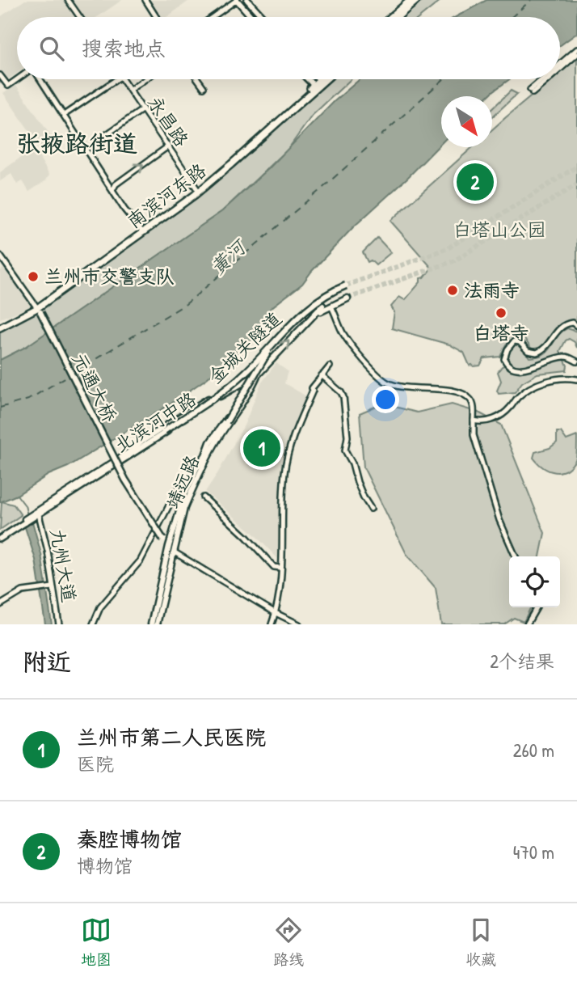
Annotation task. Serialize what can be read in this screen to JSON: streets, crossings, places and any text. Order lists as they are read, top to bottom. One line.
{"streets":{"highway":["南滨河东路"],"main road":["金城关隧道","元通大桥","北滨河中路","靖远路"],"street":["永昌路","九州大道"]},"crossings":[["永昌路","南滨河东路"],["南滨河东路","元通大桥"],["金城关隧道","北滨河中路"],["元通大桥","靖远路"],["北滨河中路","靖远路"],["北滨河中路","九州大道"]],"districts":["张掖路街道"],"water":["黄河"],"parks":["白塔山公园"],"places":["兰州市交警支队","法雨寺","白塔寺"],"north":"bottom right","page":{"search":"搜索地点","pins":["2","1"],"heading":["附近","2个结果"],"list":[{"mark":"1","name":"兰州市第二人民医院","note":"医院","value":"260 m"},{"mark":"2","name":"秦腔博物馆","note":"博物馆","value":"470 m"}],"nav":["地图","路线","收藏"]}}
